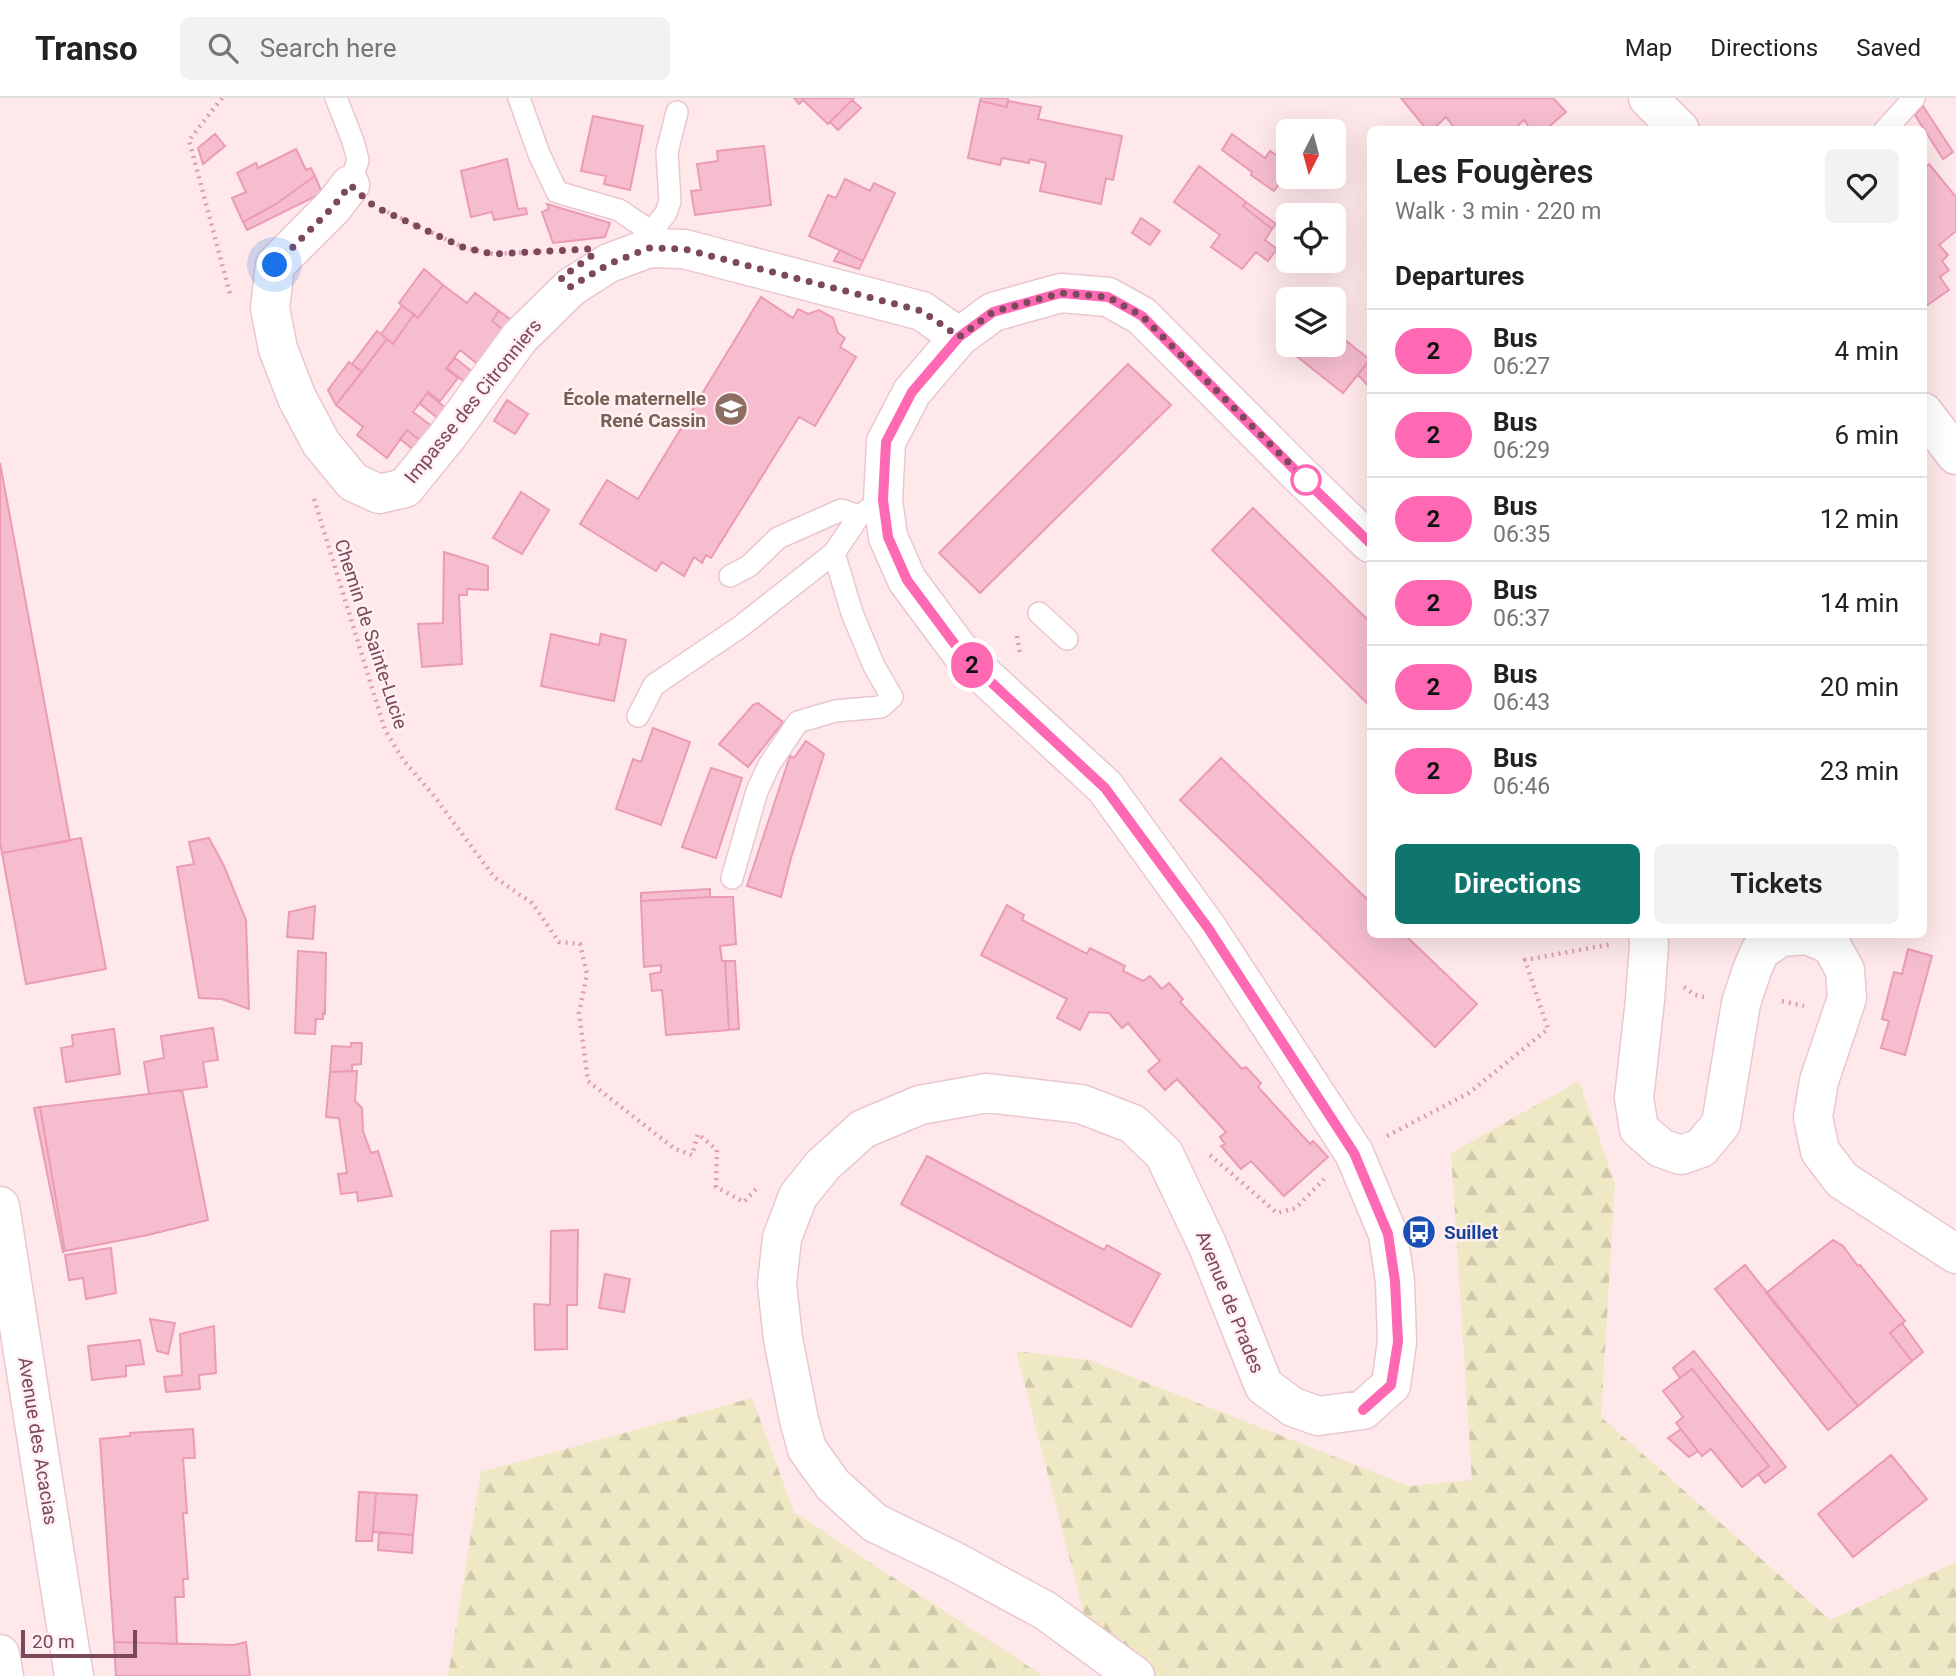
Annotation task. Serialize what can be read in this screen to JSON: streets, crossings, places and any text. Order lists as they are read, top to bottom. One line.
{"streets":{"street":["Impasse des Citronniers","Avenue de Prades","Avenue des Acacias"],"path":["Chemin de Sainte-Lucie"]},"crossings":[["Impasse des Citronniers","Avenue de Prades"]],"places":{"school or university":["École maternelle René Cassin"],"bus stop":["Suillet"]},"lines":["bus line 2"],"scale_bar":"20 m","north":"bottom","page":{"header":"Transo","search":"Search here","nav":["Map","Directions","Saved"],"on_map":"2","heading":[["Les Fougères","Walk · 3 min · 220 m"],"Departures"],"list":[{"mark":"2","name":"Bus","note":"06:27","value":"4 min"},{"mark":"2","name":"Bus","note":"06:29","value":"6 min"},{"mark":"2","name":"Bus","note":"06:35","value":"12 min"},{"mark":"2","name":"Bus","note":"06:37","value":"14 min"},{"mark":"2","name":"Bus","note":"06:43","value":"20 min"},{"mark":"2","name":"Bus","note":"06:46","value":"23 min"}],"buttons":["Directions","Tickets"],"scale":"20 m"}}
